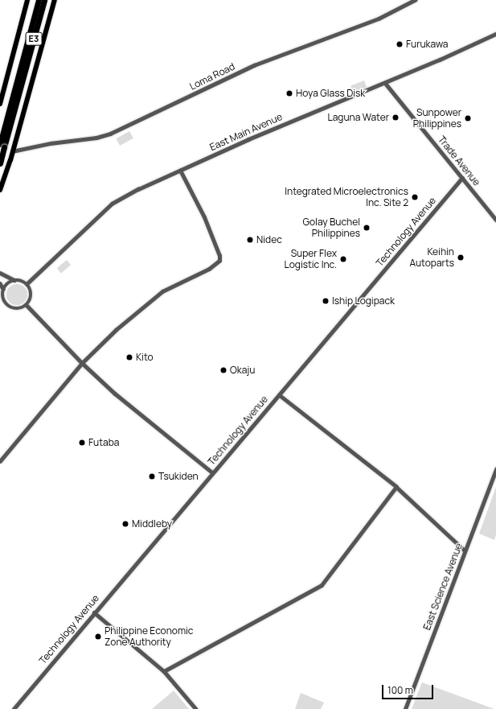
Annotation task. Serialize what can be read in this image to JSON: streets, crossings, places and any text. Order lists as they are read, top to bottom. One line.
{"streets":{"highway":["E3"],"street":["Loma Road","East Main Avenue","Trade Avenue","Technology Avenue","East Science Avenue"]},"crossings":[["East Main Avenue","Trade Avenue"],["Trade Avenue","Technology Avenue"]],"places":["Furukawa","Hoya Glass Disk","Laguna Water","Sunpower Philippines","Integrated Microelectronics Inc. Site 2","Golay Buchel Philippines","Nidec","Keihin Autoparts","Super Flex Logistic Inc.","Iship Logipack","Kito","Okaju","Futaba","Tsukiden","Middleby","Philippine Economic Zone Authority"],"scale_bar":"100 m"}
